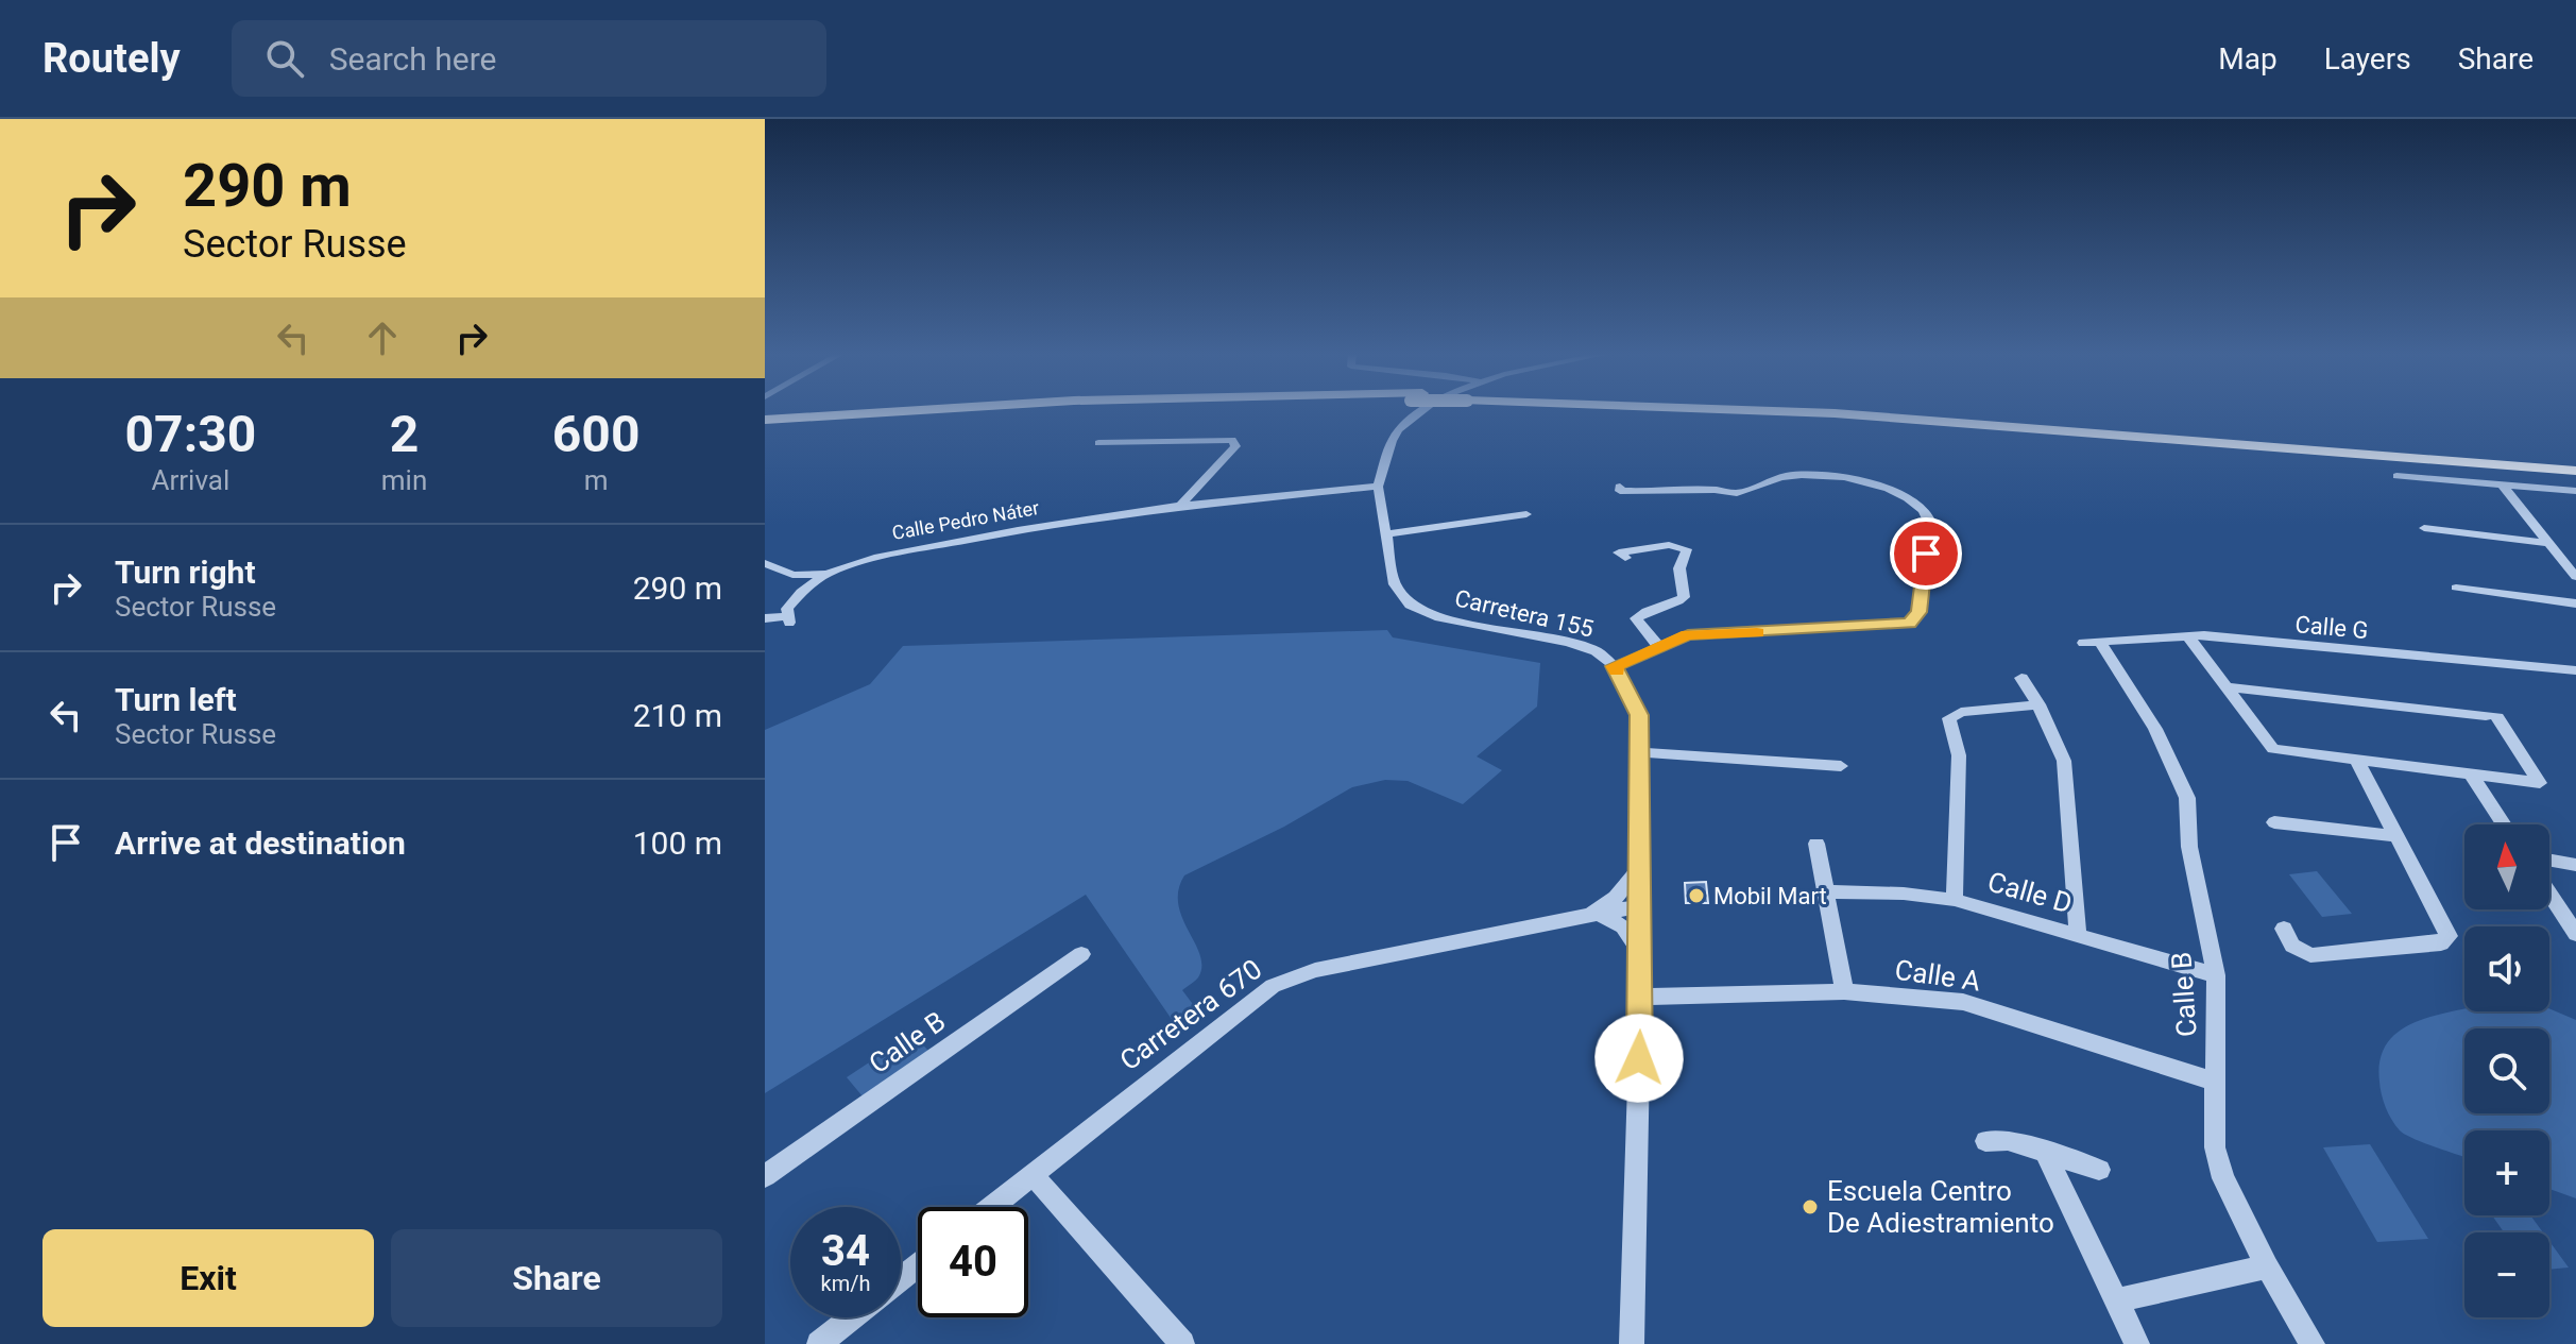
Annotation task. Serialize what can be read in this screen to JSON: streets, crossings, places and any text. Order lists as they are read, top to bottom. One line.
{"streets":{"street":["Calle Pedro Náter","Carretera 155","Calle G","Calle D","Calle A","Calle B","Carretera 670"]},"crossings":[["Calle Pedro Náter","Carretera 155"],["Carretera 155","Calle A"],["Carretera 155","Carretera 670"],["Calle G","Calle B"],["Calle D","Calle B"],["Calle A","Calle B"]],"places":["Mobil Mart","Escuela Centro De Adiestramiento"],"north":"top","page":{"header":"Routely","search":"Search here","nav":["Map","Layers","Share"],"turn":["290 m","Sector Russe"],"eta":["07:30","Arrival","2","min","600","m"],"list":[{"name":"Turn right","note":"Sector Russe","value":"290 m"},{"name":"Turn left","note":"Sector Russe","value":"210 m"},{"name":"Arrive at destination","value":"100 m"}],"map_buttons":["+","−"],"speed":"34 km/h","limit":"40","buttons":["Exit","Share"]}}
